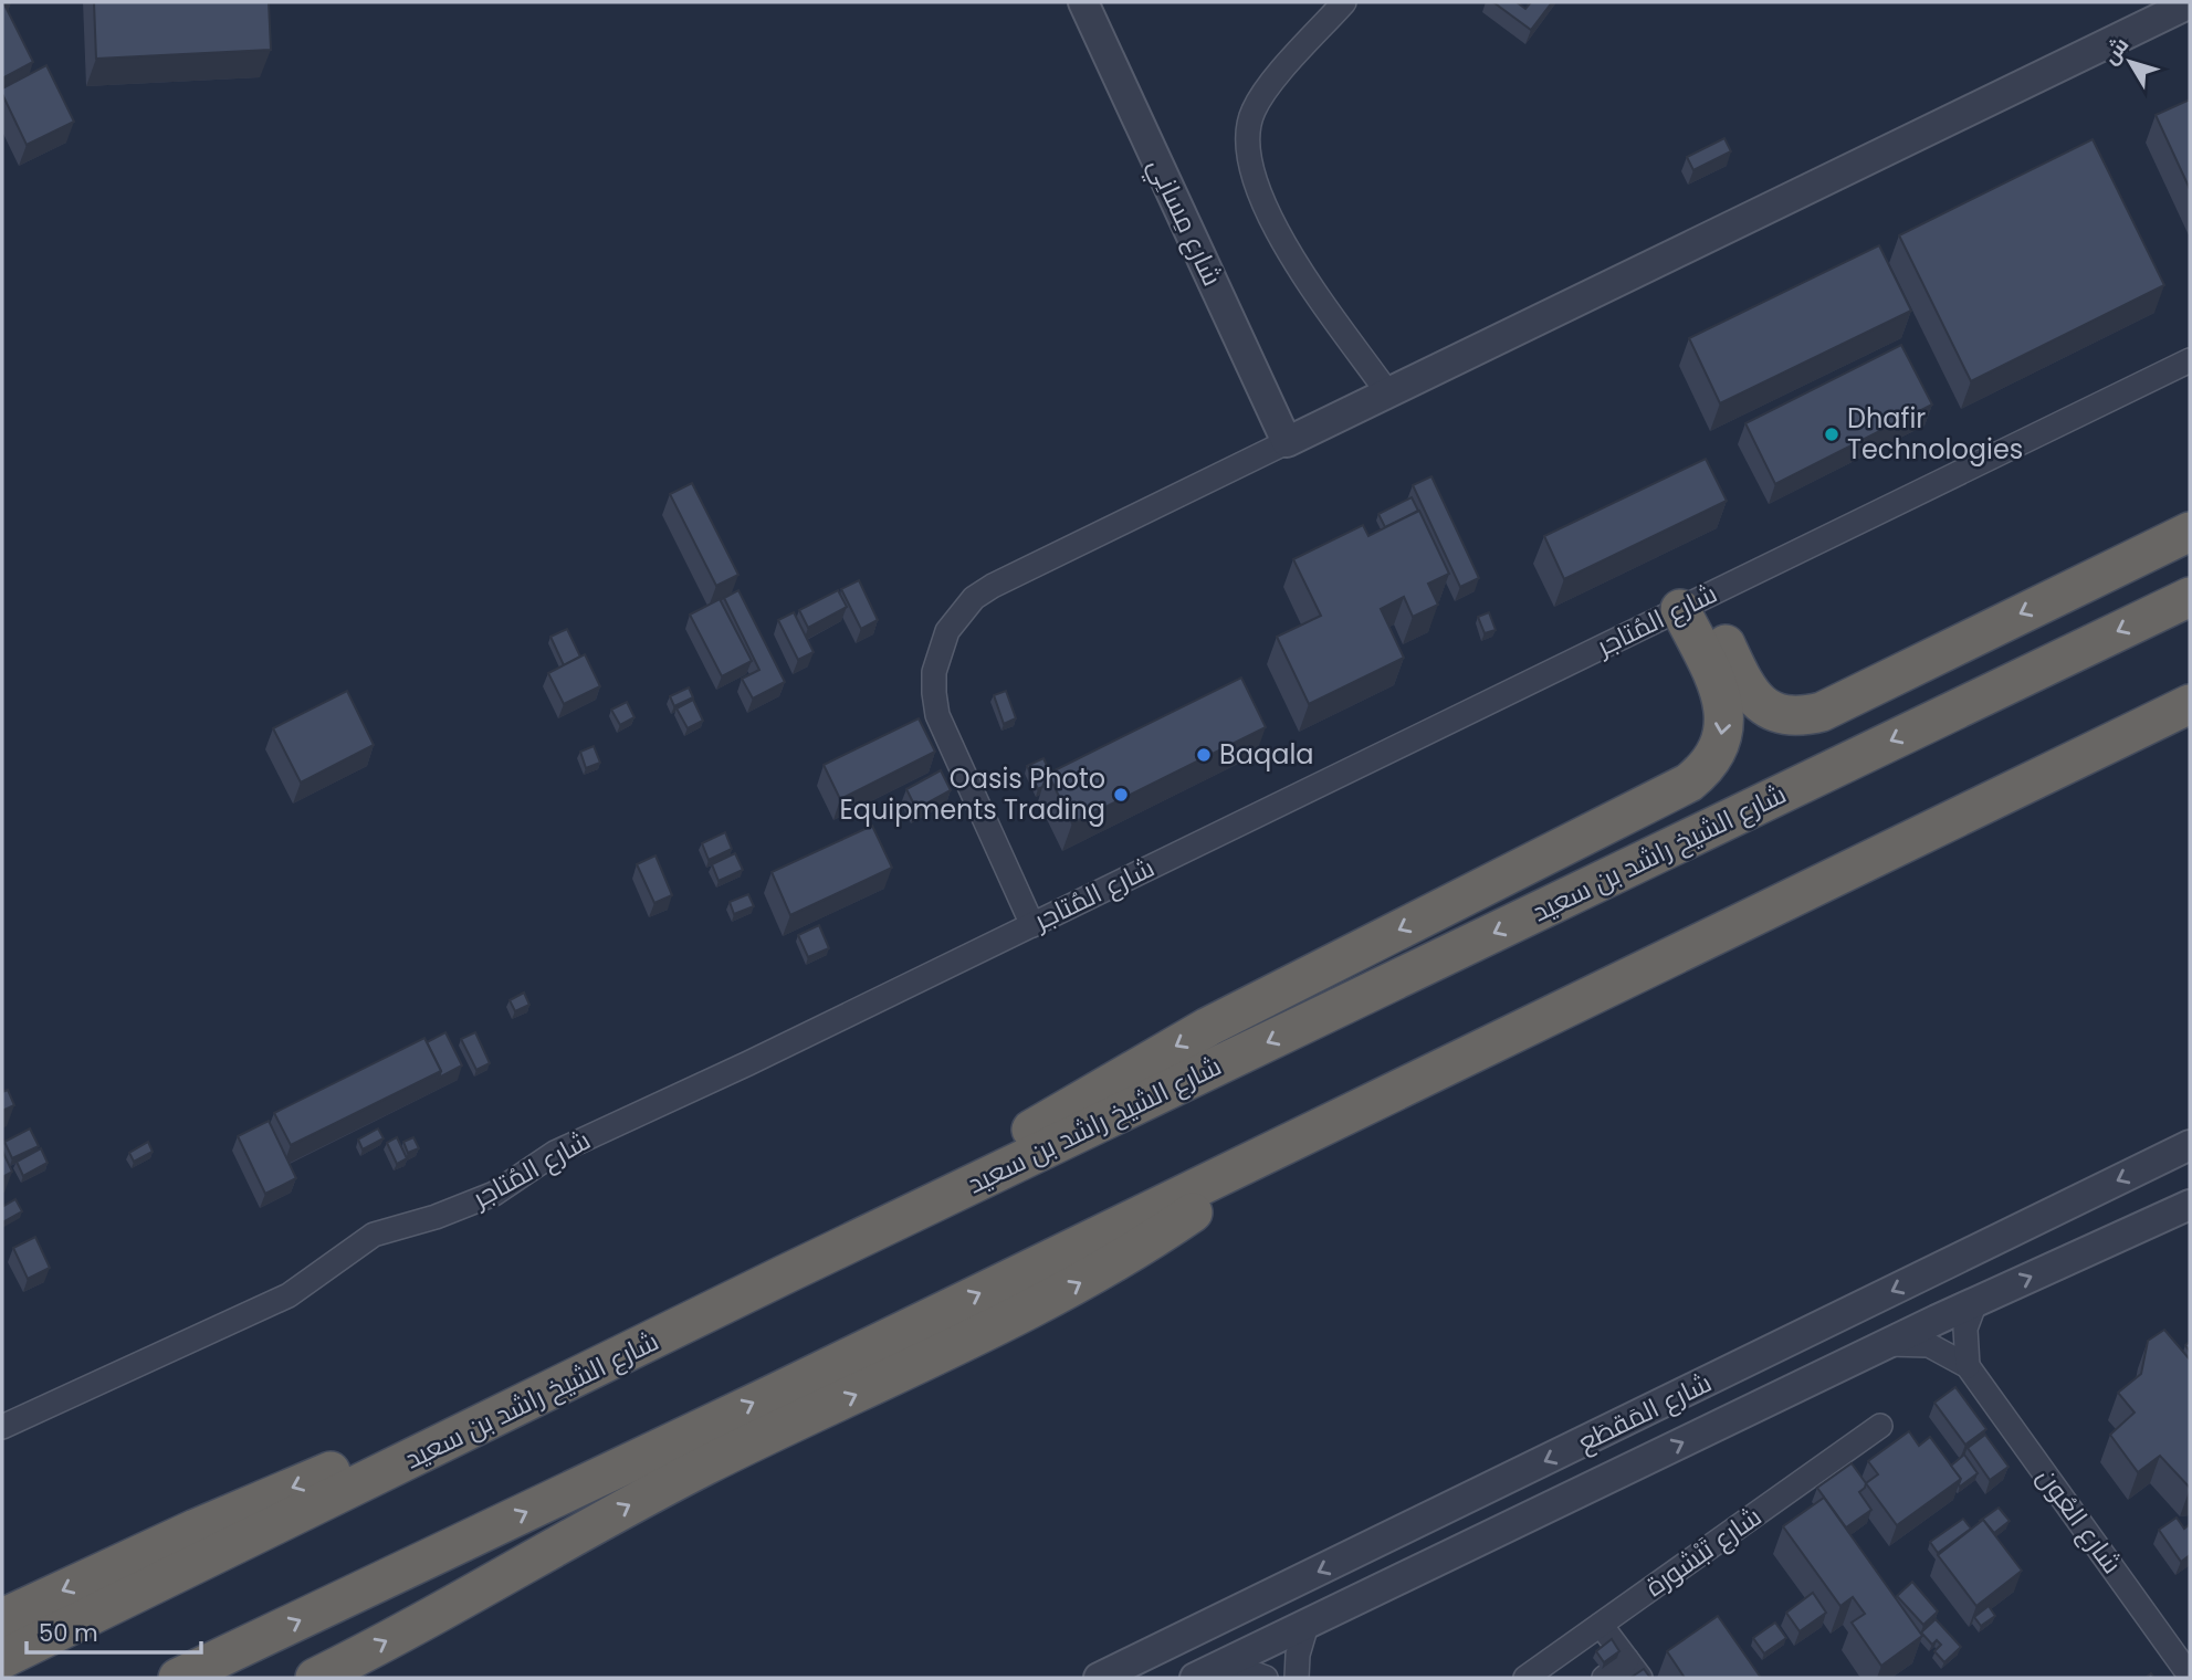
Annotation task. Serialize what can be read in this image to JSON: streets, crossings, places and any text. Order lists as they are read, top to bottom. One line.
{"streets":{"highway":["شارع الشيخ راشد بن سعيد"],"street":["شارع مِسانِي","شارع المُتاجر","شارع المَقطَع","شارع العُون","شارع تَبْشورة"]},"crossings":[["شارع المَقطَع","شارع العُون"]],"places":["Dhafir Technologies","Baqala","Oasis Photo Equipments Trading"],"scale_bar":"50 m","north":"top left"}
